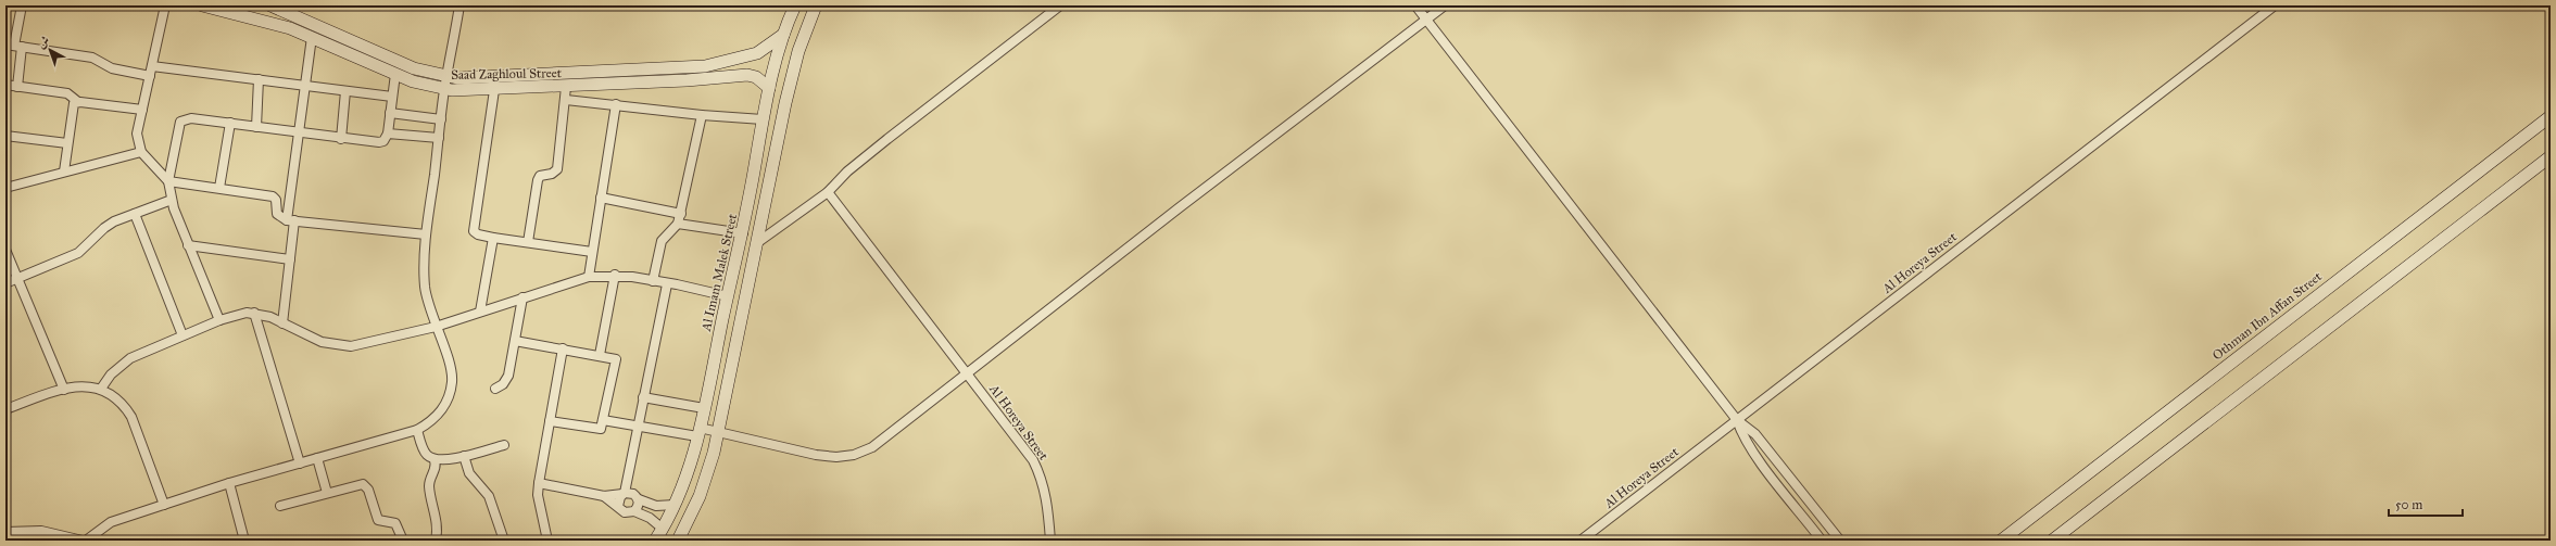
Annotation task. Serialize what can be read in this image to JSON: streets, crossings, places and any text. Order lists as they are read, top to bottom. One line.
{"streets":{"street":["Saad Zaghloul Street","Al Horeya Street","Al Imam Malek Street","Othman Ibn Affan Street"]},"crossings":[["Saad Zaghloul Street","Al Imam Malek Street"]],"scale_bar":"50 m","north":"top left"}
